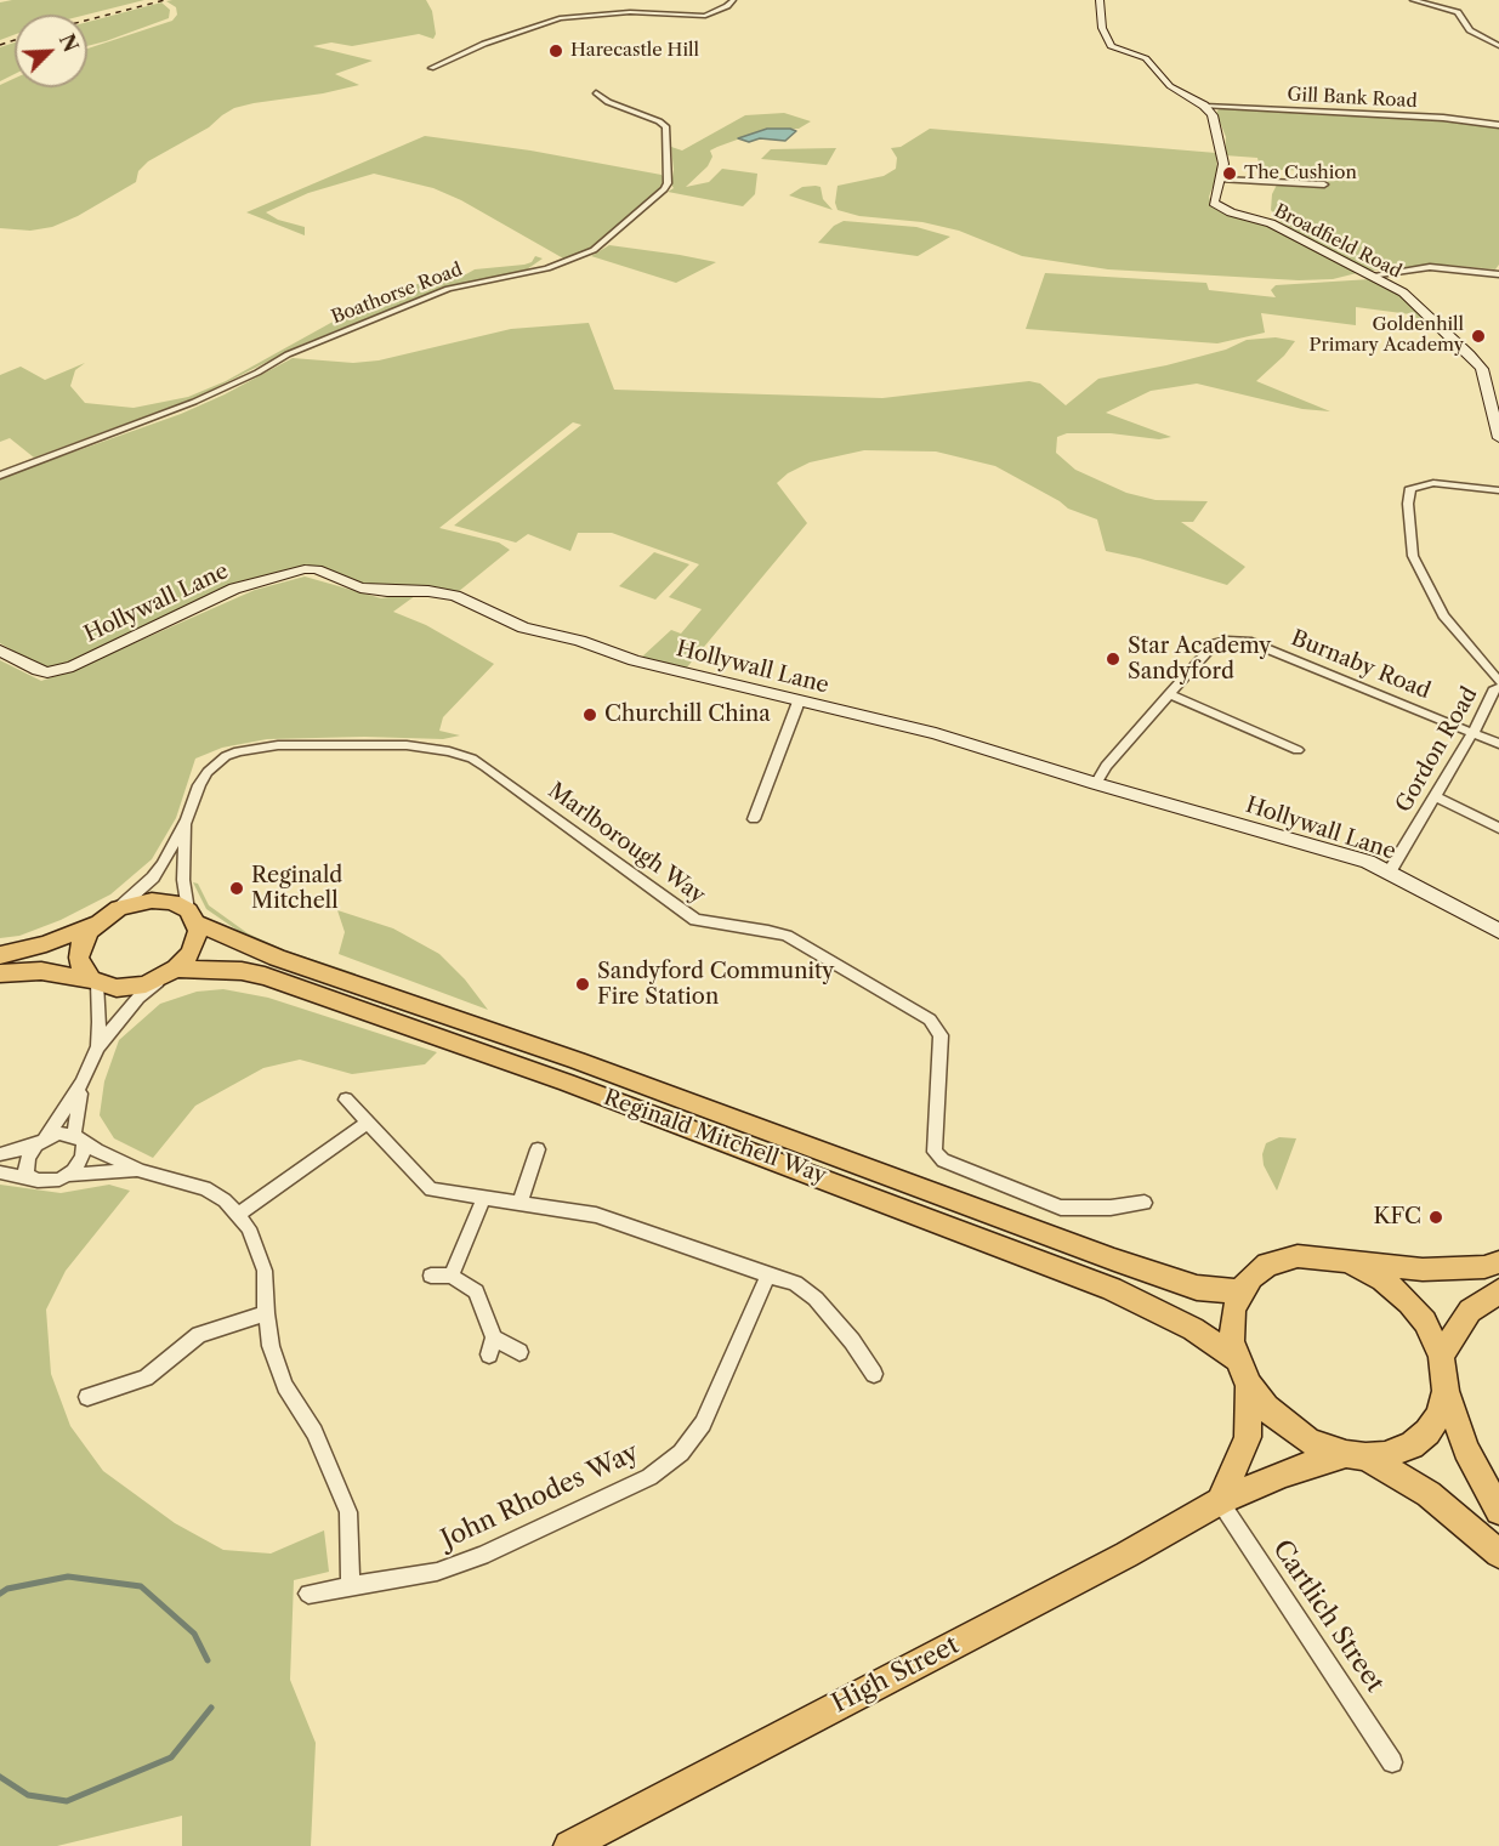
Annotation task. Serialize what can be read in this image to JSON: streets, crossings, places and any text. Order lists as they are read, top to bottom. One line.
{"streets":{"main road":["Reginald Mitchell Way","High Street"],"street":["Gill Bank Road","Broadfield Road","Boathorse Road","Hollywall Lane","Burnaby Road","Gordon Road","Marlborough Way","John Rhodes Way","Cartlich Street"]},"crossings":[["Gill Bank Road","Broadfield Road"],["Hollywall Lane","Burnaby Road"],["Hollywall Lane","Gordon Road"],["Burnaby Road","Gordon Road"],["Marlborough Way","Reginald Mitchell Way"],["Reginald Mitchell Way","High Street"],["Cartlich Street","High Street"]],"places":["Harecastle Hill","The Cushion","Goldenhill Primary Academy","Star Academy Sandyford","Churchill China","Reginald Mitchell","Sandyford Community Fire Station","KFC"],"north":"top right"}
